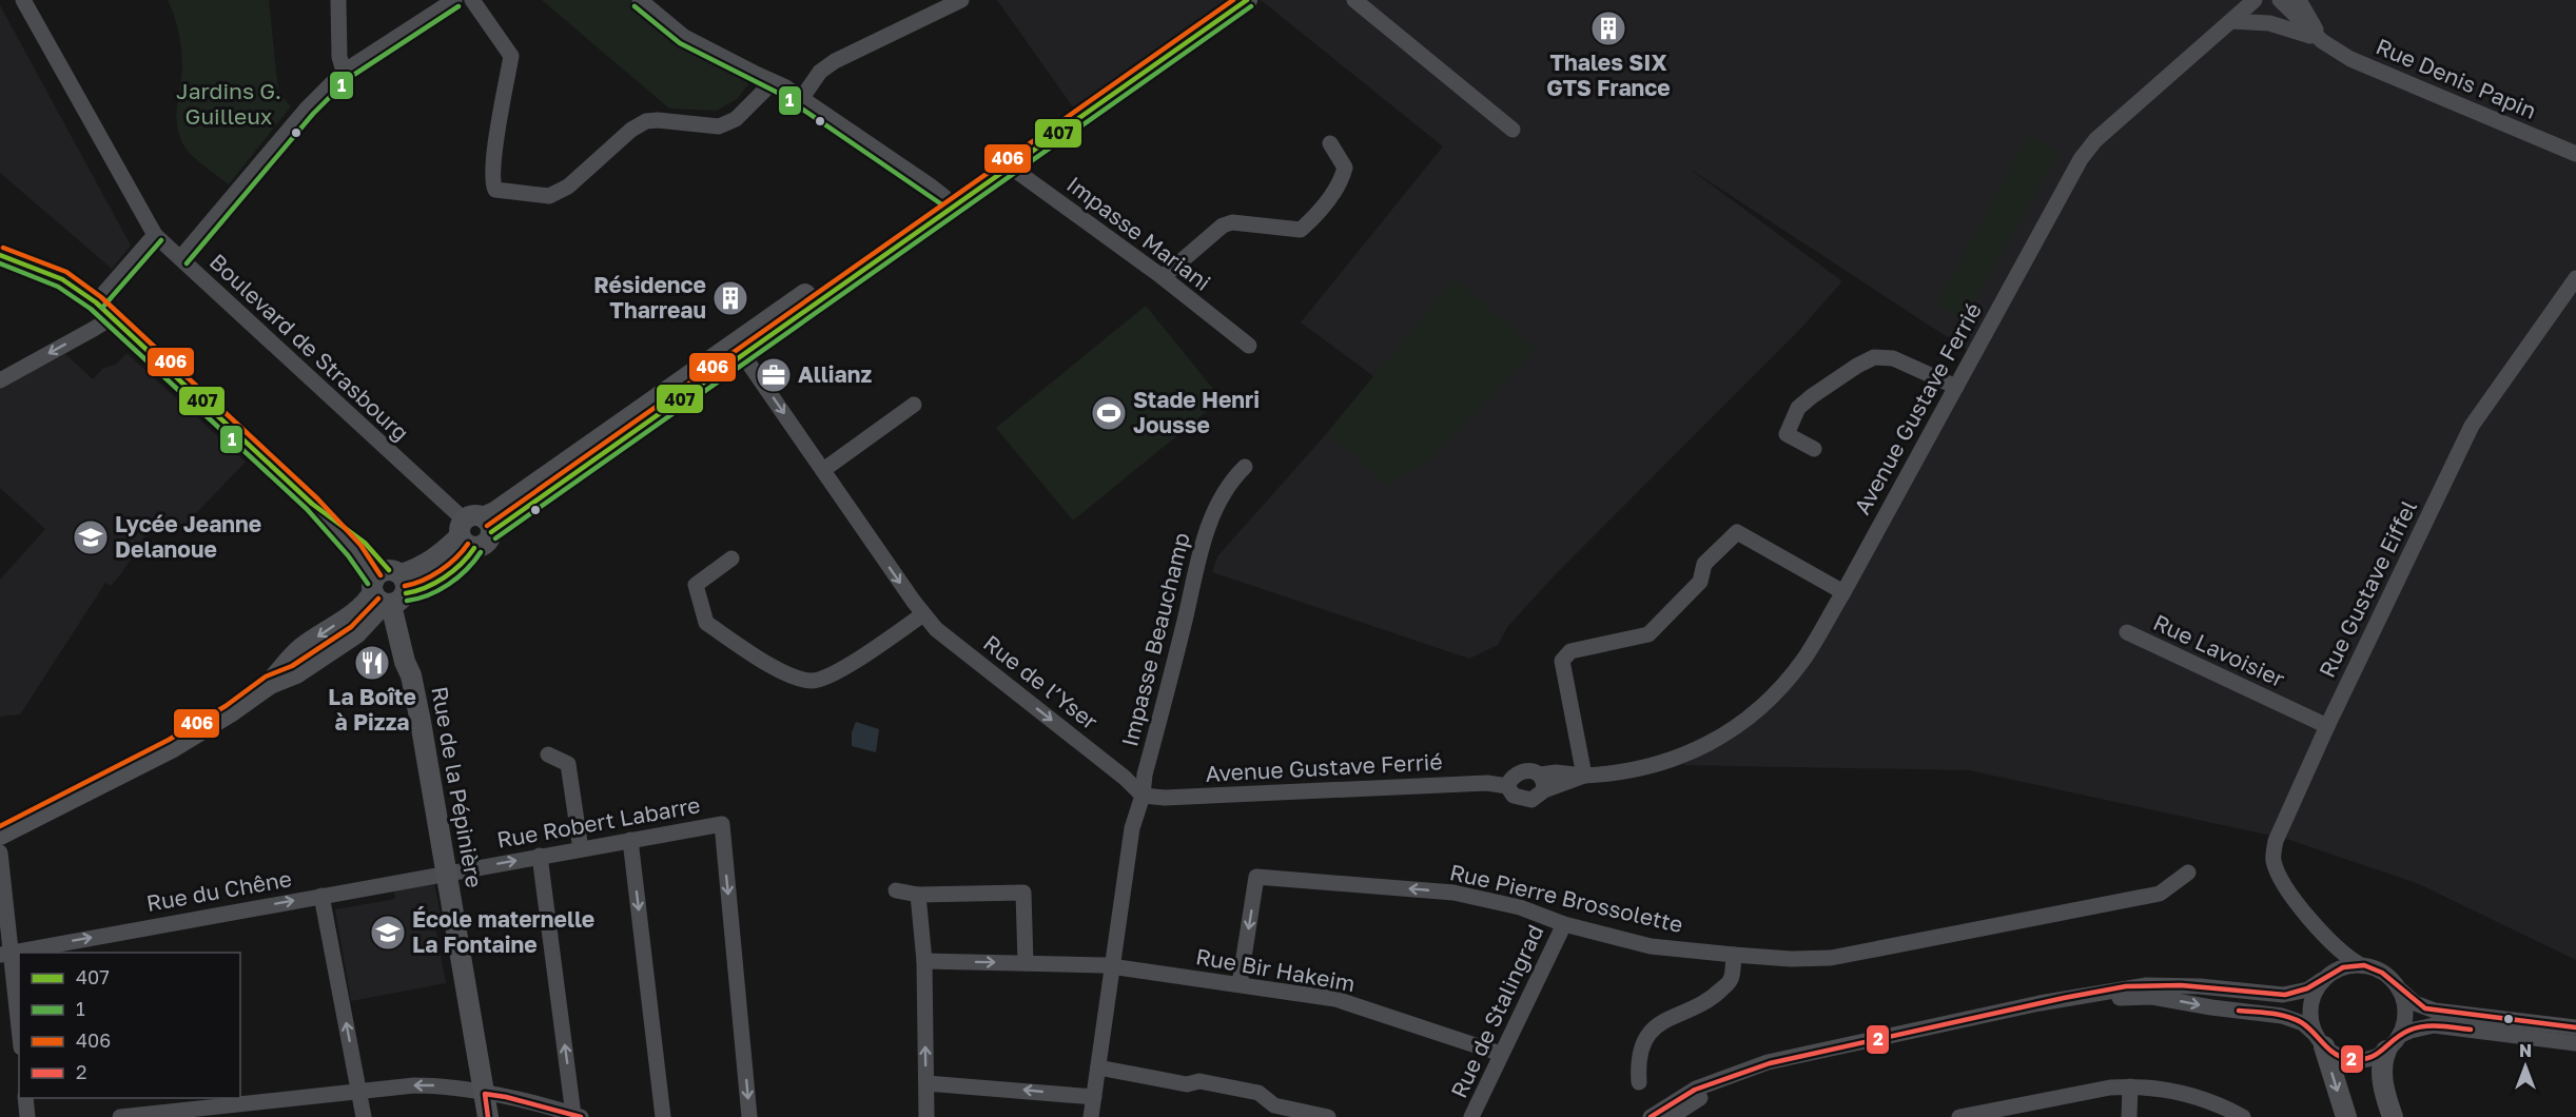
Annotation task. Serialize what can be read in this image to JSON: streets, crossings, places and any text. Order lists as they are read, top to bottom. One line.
{"streets":{"main road":["Rue de la Pépinière"],"street":["Rue Denis Papin","Impasse Mariani","Boulevard de Strasbourg","Avenue Gustave Ferrié","Rue Gustave Eiffel","Impasse Beauchamp","Rue Lavoisier","Rue de l’Yser","Rue Robert Labarre","Rue du Chêne","Rue Pierre Brossolette","Rue Bir Hakeim","Rue de Stalingrad"]},"crossings":[["Rue Denis Papin","Avenue Gustave Ferrié"],["Avenue Gustave Ferrié","Impasse Beauchamp"],["Avenue Gustave Ferrié","Rue de l’Yser"],["Rue Gustave Eiffel","Rue Lavoisier"],["Impasse Beauchamp","Rue de l’Yser"],["Rue de la Pépinière","Rue Robert Labarre"],["Rue de la Pépinière","Rue du Chêne"],["Rue Robert Labarre","Rue du Chêne"],["Rue Pierre Brossolette","Rue Bir Hakeim"],["Rue Pierre Brossolette","Rue de Stalingrad"],["Rue Bir Hakeim","Rue de Stalingrad"]],"one_way":["Rue de l’Yser","Rue du Chêne"],"parks":["Jardins G. Guilleux"],"places":{"building":["Thales SIX GTS France","Résidence Tharreau"],"office":["Allianz"],"sports":["Stade Henri Jousse"],"school or university":["Lycée Jeanne Delanoue","École maternelle La Fontaine"],"restaurant":["La Boîte à Pizza"]},"lines":["transit line 407","transit line 406","transit line 1","transit line 2"],"legend":["407","1","406","2"],"north":"top"}
